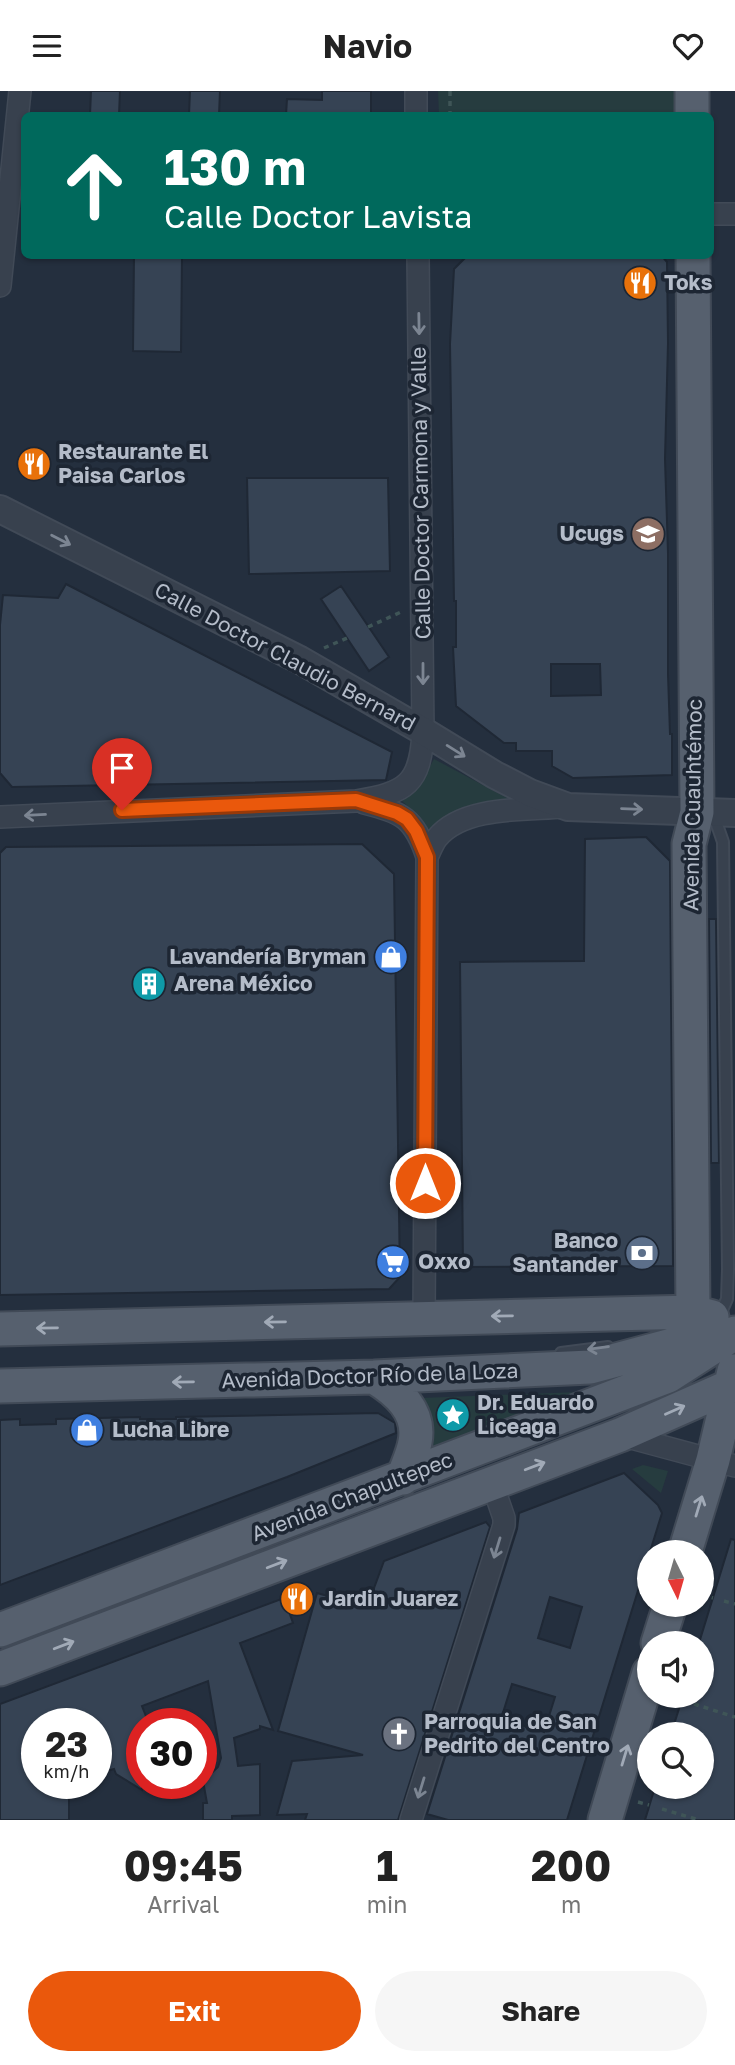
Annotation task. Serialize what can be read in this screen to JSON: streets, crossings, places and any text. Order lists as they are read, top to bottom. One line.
{"streets":{"main road":["Avenida Cuauhtémoc","Avenida Doctor Río de la Loza","Avenida Chapultepec"],"street":["Calle Doctor Carmona y Valle","Calle Doctor Claudio Bernard"]},"crossings":[["Calle Doctor Carmona y Valle","Calle Doctor Claudio Bernard"],["Calle Doctor Claudio Bernard","Avenida Cuauhtémoc"],["Avenida Cuauhtémoc","Avenida Doctor Río de la Loza"],["Avenida Cuauhtémoc","Avenida Chapultepec"],["Avenida Doctor Río de la Loza","Avenida Chapultepec"]],"one_way":["Calle Doctor Carmona y Valle","Calle Doctor Claudio Bernard"],"places":{"restaurant":["Toks","Restaurante El Paisa Carlos","Jardin Juarez"],"school or university":["Ucugs"],"shop":["Lavandería Bryman","Lucha Libre"],"building":["Arena México"],"bank":["Banco Santander"],"supermarket":["Oxxo"],"place":["Dr. Eduardo Liceaga"],"church":["Parroquia de San Pedrito del Centro"]},"north":"bottom","page":{"header":"Navio","turn":["130 m","Calle Doctor Lavista"],"speed":"23 km/h","limit":"30","eta":["09:45","Arrival","1","min","200","m"],"buttons":["Exit","Share"]}}
